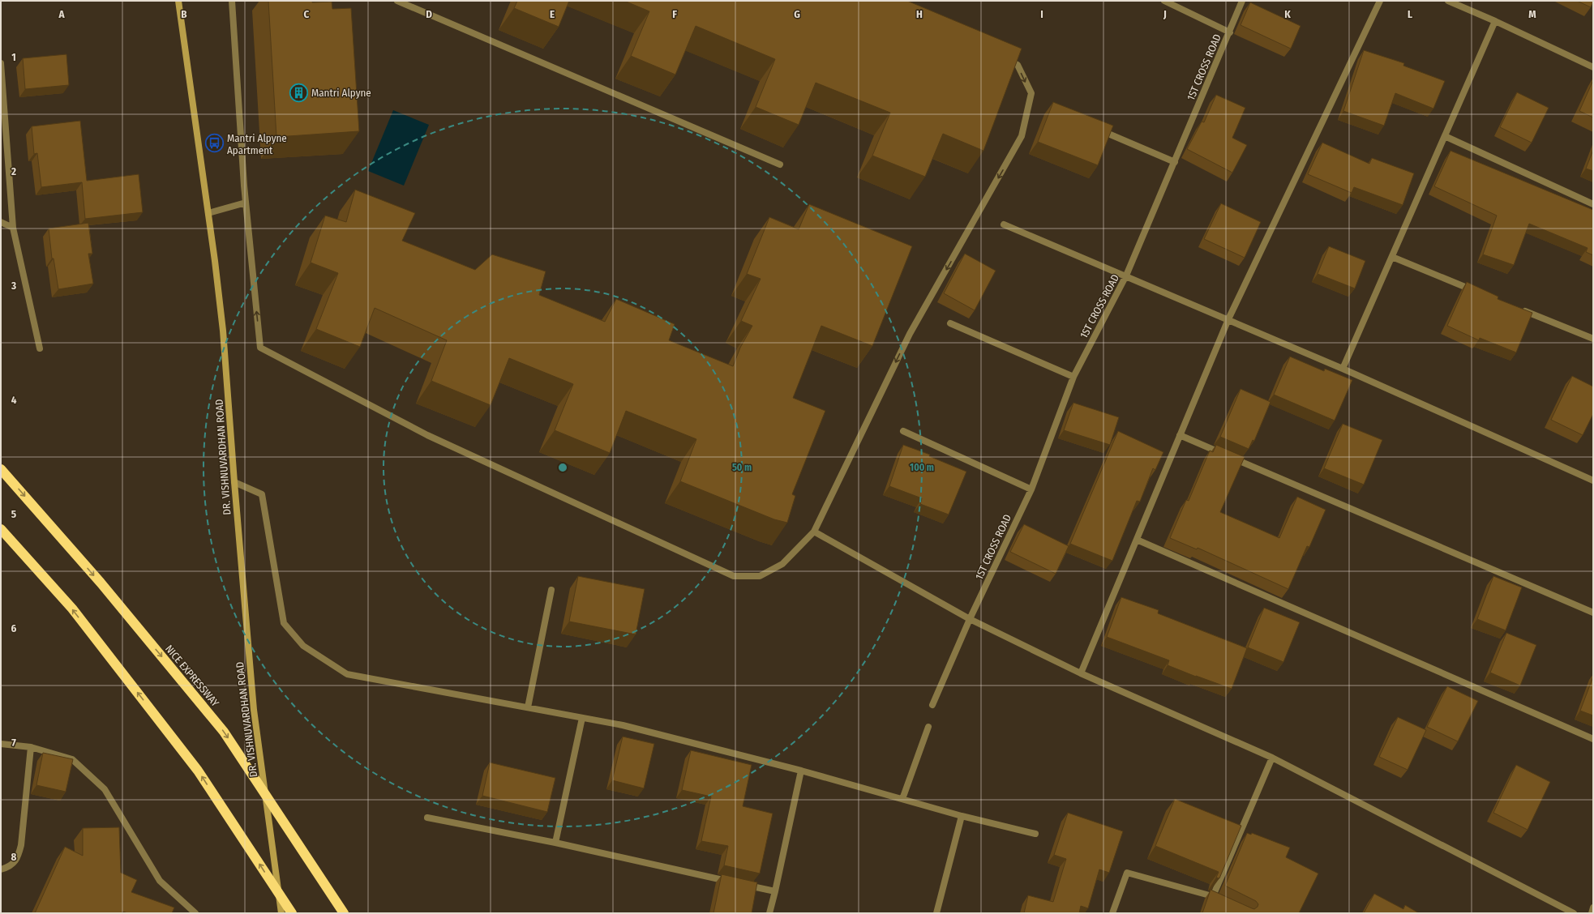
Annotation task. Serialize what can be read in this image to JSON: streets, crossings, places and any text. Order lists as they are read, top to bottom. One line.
{"streets":{"highway":["NICE EXPRESSWAY"],"main road":["DR. VISHNUVARDHAN ROAD"],"street":["1ST CROSS ROAD"]},"places":{"building":["Mantri Alpyne"],"bus stop":["Mantri Alpyne Apartment"]},"grid":{"columns":["A","B","C","D","E","F","G","H","I","J","K","L","M"],"rows":["1","2","3","4","5","6","7","8"]},"rings":["50 m","100 m"]}
